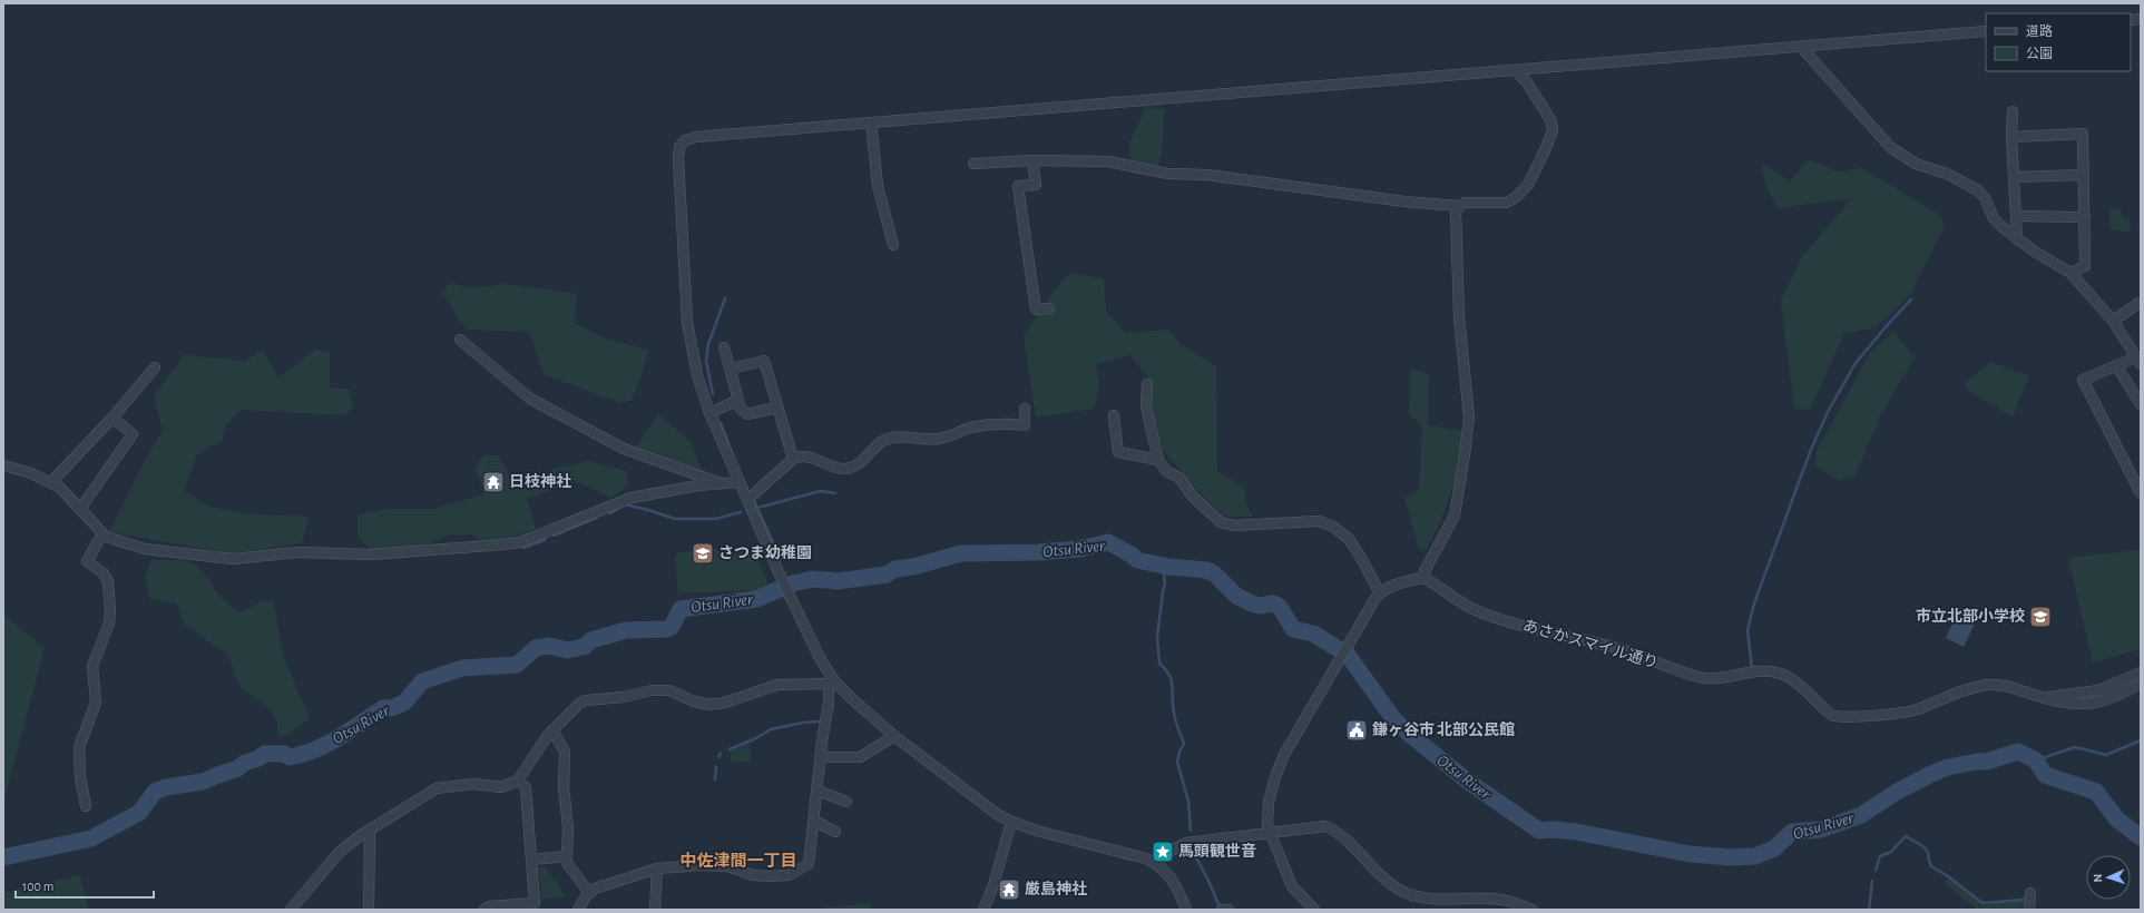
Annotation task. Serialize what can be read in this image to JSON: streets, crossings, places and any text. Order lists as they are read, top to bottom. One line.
{"streets":{"street":["あさかスマイル通り"]},"districts":["中佐津間一丁目"],"water":["Otsu River"],"places":{"temple":["日枝神社","厳島神社"],"school or university":["さつま幼稚園","市立北部小学校"],"public building":["鎌ヶ谷市 北部公民館"],"place":["馬頭観世音"]},"legend":["道路","公園"],"scale_bar":"100 m","north":"left"}
